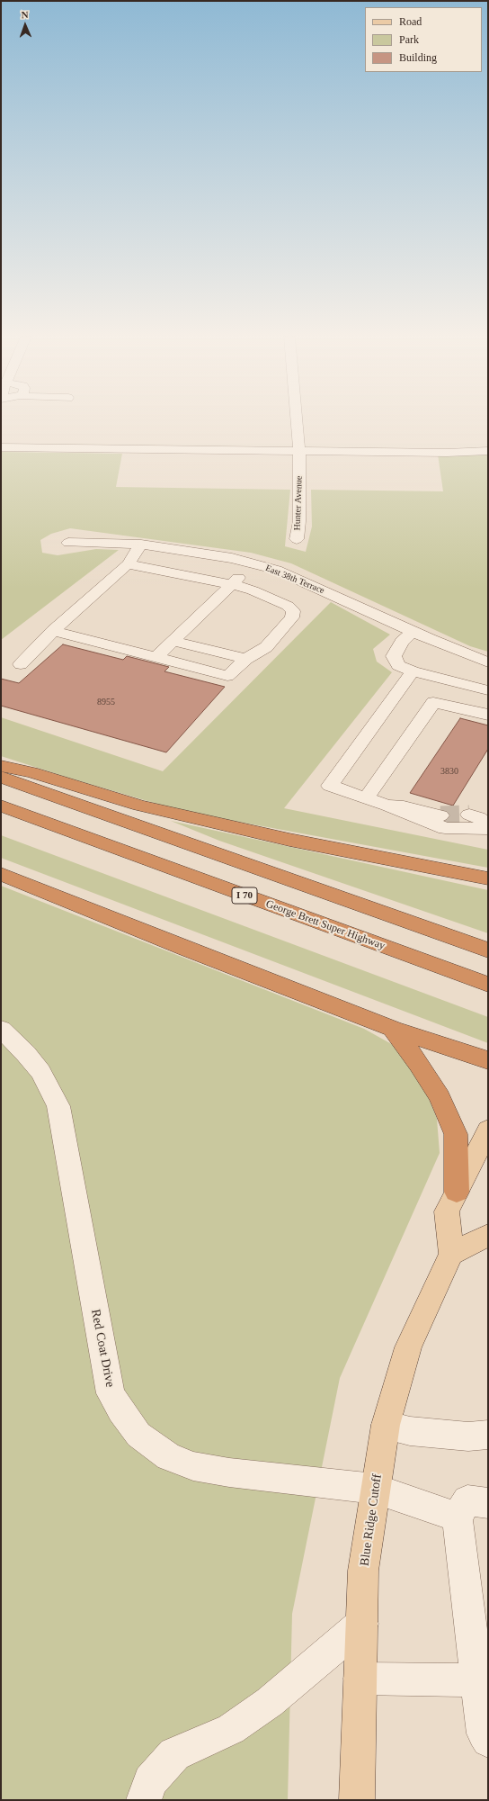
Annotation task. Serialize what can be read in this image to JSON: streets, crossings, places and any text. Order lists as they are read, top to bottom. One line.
{"streets":{"highway":["I 70","George Brett Super Highway"],"main road":["Blue Ridge Cutoff"],"street":["Hunter Avenue","East 38th Terrace","Red Coat Drive"]},"crossings":[["Red Coat Drive","Blue Ridge Cutoff"]],"house_numbers":["8955","3830"],"legend":["Road","Park","Building"],"north":"top"}
